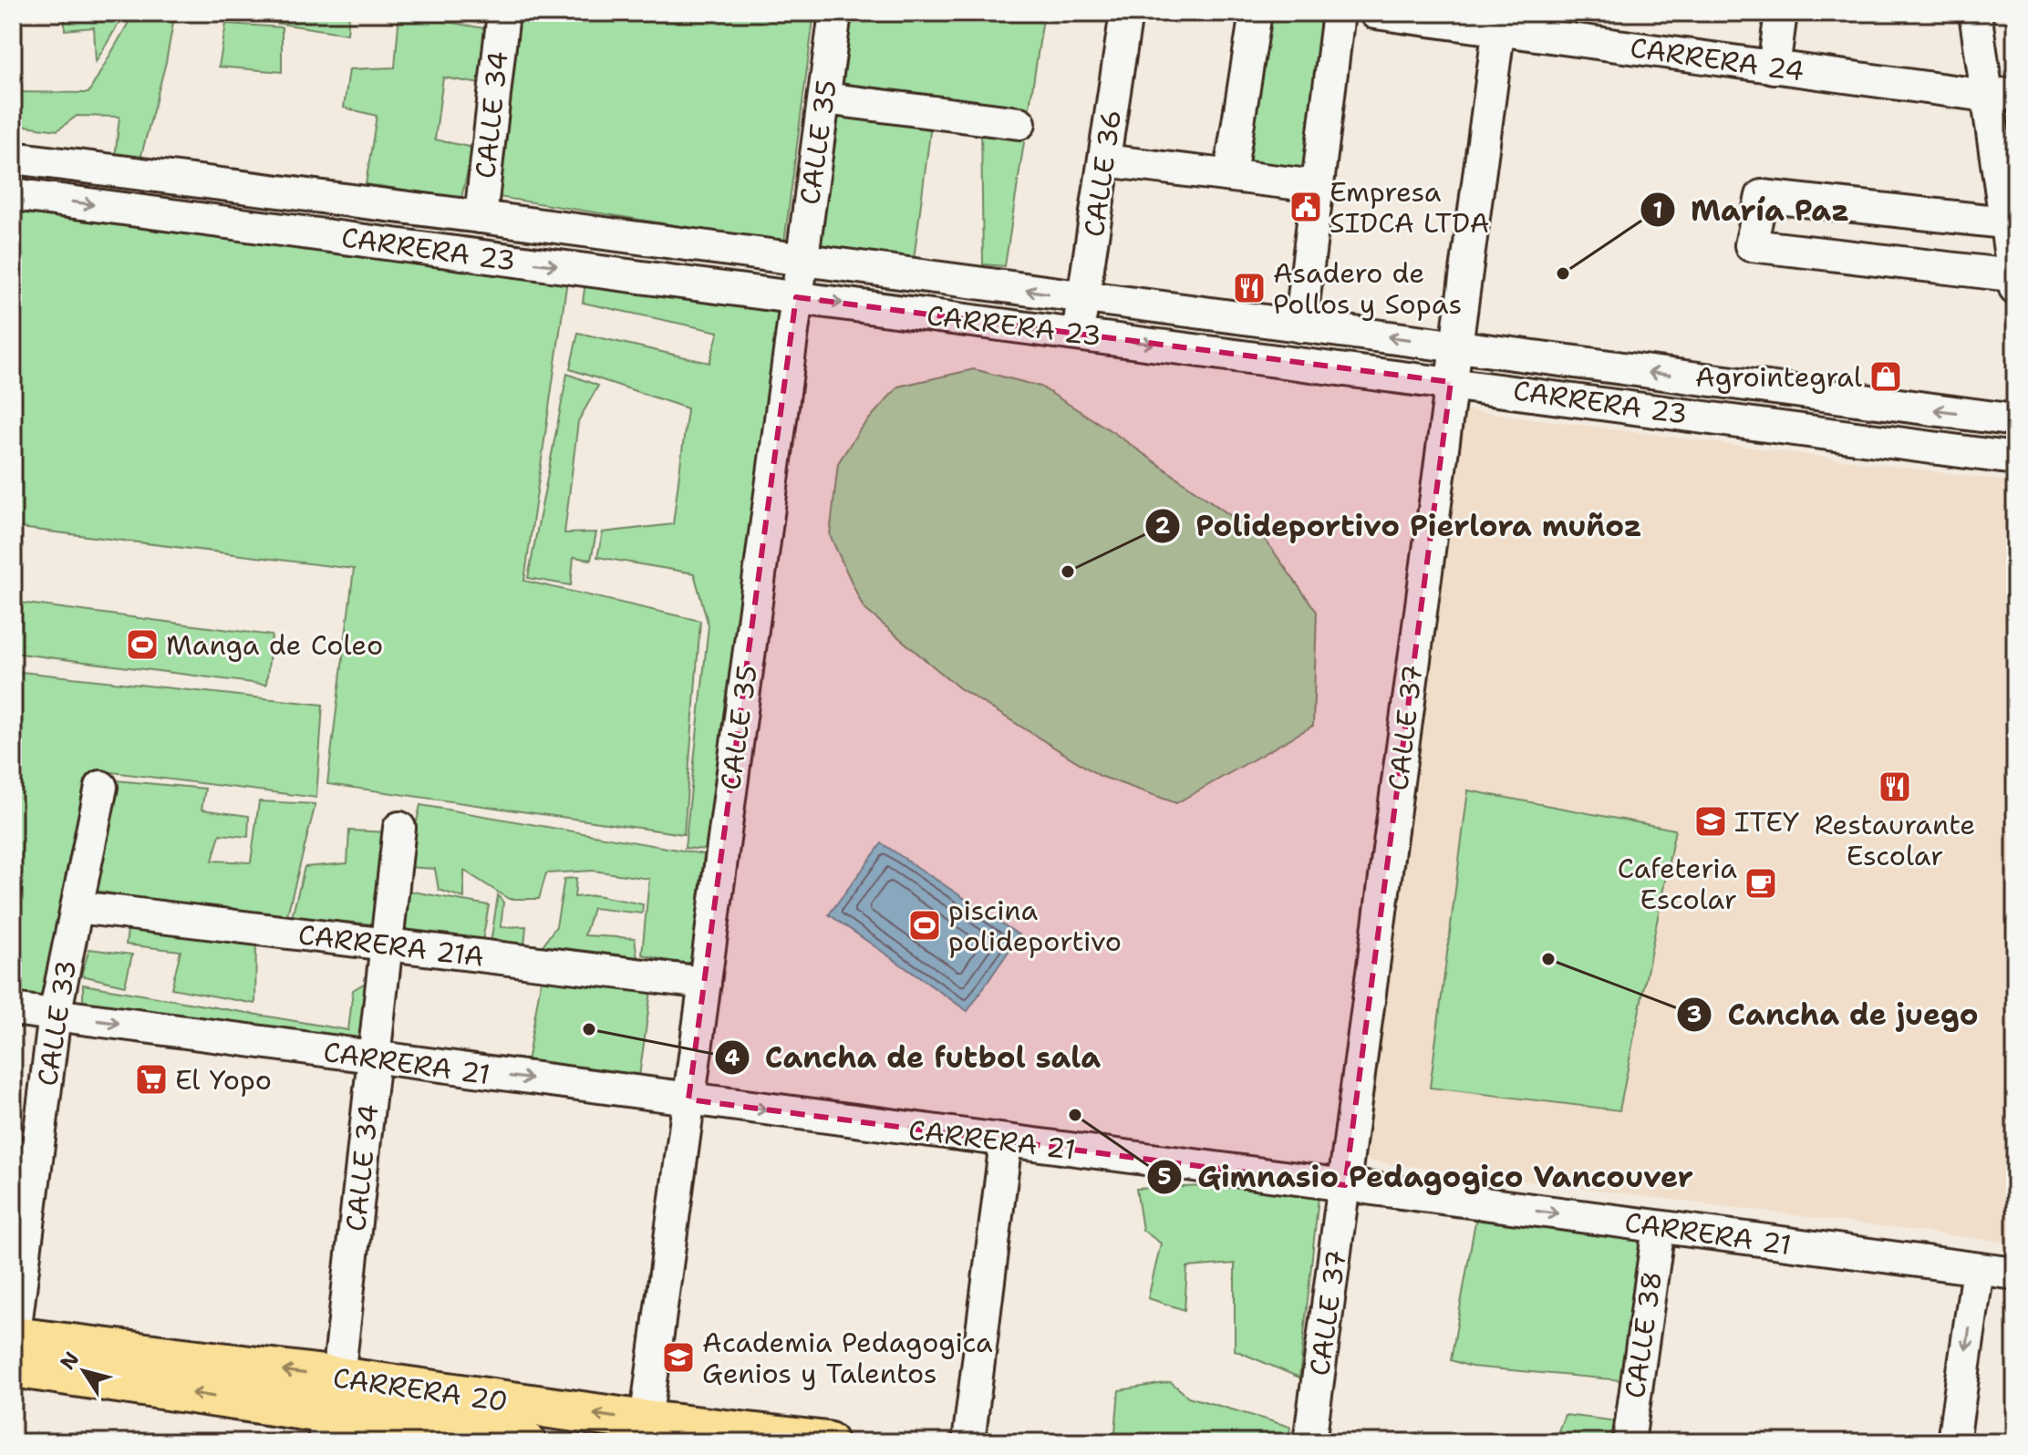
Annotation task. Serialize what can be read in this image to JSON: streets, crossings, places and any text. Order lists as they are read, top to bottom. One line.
{"streets":{"main road":["CARRERA 20"],"street":["CARRERA 24","CALLE 34","CALLE 35","CALLE 36","CARRERA 23","CALLE 37","CARRERA 21A","CALLE 33","CARRERA 21","CALLE 38"]},"crossings":[["CARRERA 24","CALLE 37"],["CALLE 34","CARRERA 23"],["CALLE 34","CARRERA 21A"],["CALLE 34","CARRERA 21"],["CALLE 34","CARRERA 20"],["CALLE 35","CARRERA 23"],["CALLE 35","CARRERA 21A"],["CALLE 35","CARRERA 21"],["CALLE 35","CARRERA 20"],["CALLE 36","CARRERA 23"],["CARRERA 23","CALLE 37"],["CALLE 37","CARRERA 21"],["CARRERA 21A","CALLE 33"],["CALLE 33","CARRERA 21"],["CALLE 33","CARRERA 20"],["CARRERA 21","CALLE 38"]],"one_way":["CARRERA 21"],"places":{"public building":["Empresa SIDCA LTDA"],"other":["María Paz","Polideportivo Pierlora muñoz","Cancha de juego","Cancha de futbol sala","Gimnasio Pedagogico Vancouver"],"restaurant":["Asadero de Pollos y Sopas","Restaurante Escolar"],"shop":["Agrointegral"],"sports":["Manga de Coleo","piscina polideportivo"],"school or university":["ITEY","Academia Pedagogica Genios y Talentos"],"cafe":["Cafeteria Escolar"],"supermarket":["El Yopo"]},"north":"top left"}
